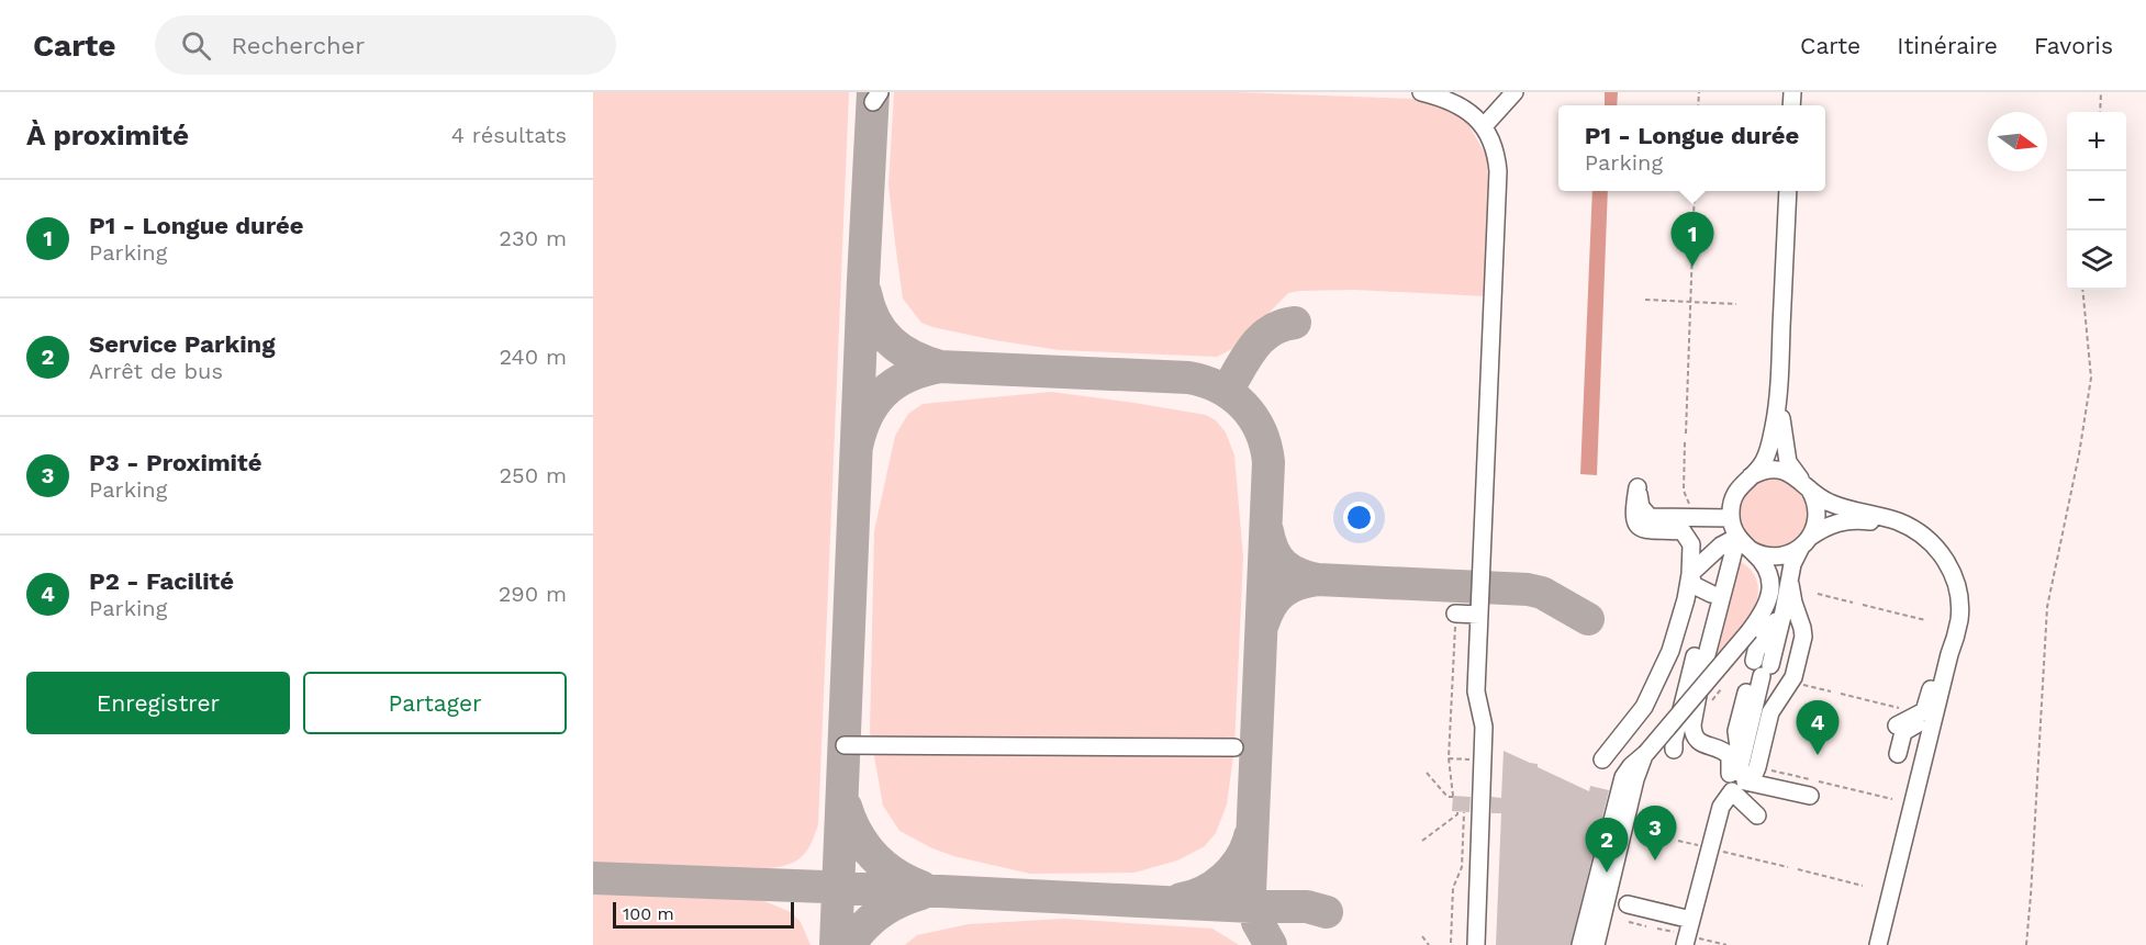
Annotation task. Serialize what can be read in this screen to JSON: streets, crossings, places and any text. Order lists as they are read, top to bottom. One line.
{"scale_bar":"100 m","north":"right","page":{"header":"Carte","search":"Rechercher","nav":["Carte","Itinéraire","Favoris"],"heading":["À proximité","4 résultats"],"popup":["P1 - Longue durée","Parking"],"map_buttons":["+","−"],"list":[{"mark":"1","name":"P1 - Longue durée","note":"Parking","value":"230 m"},{"mark":"2","name":"Service Parking","note":"Arrêt de bus","value":"240 m"},{"mark":"3","name":"P3 - Proximité","note":"Parking","value":"250 m"},{"mark":"4","name":"P2 - Facilité","note":"Parking","value":"290 m"}],"pins":["1","4","3","2"],"buttons":["Enregistrer","Partager"],"scale":"100 m"}}
